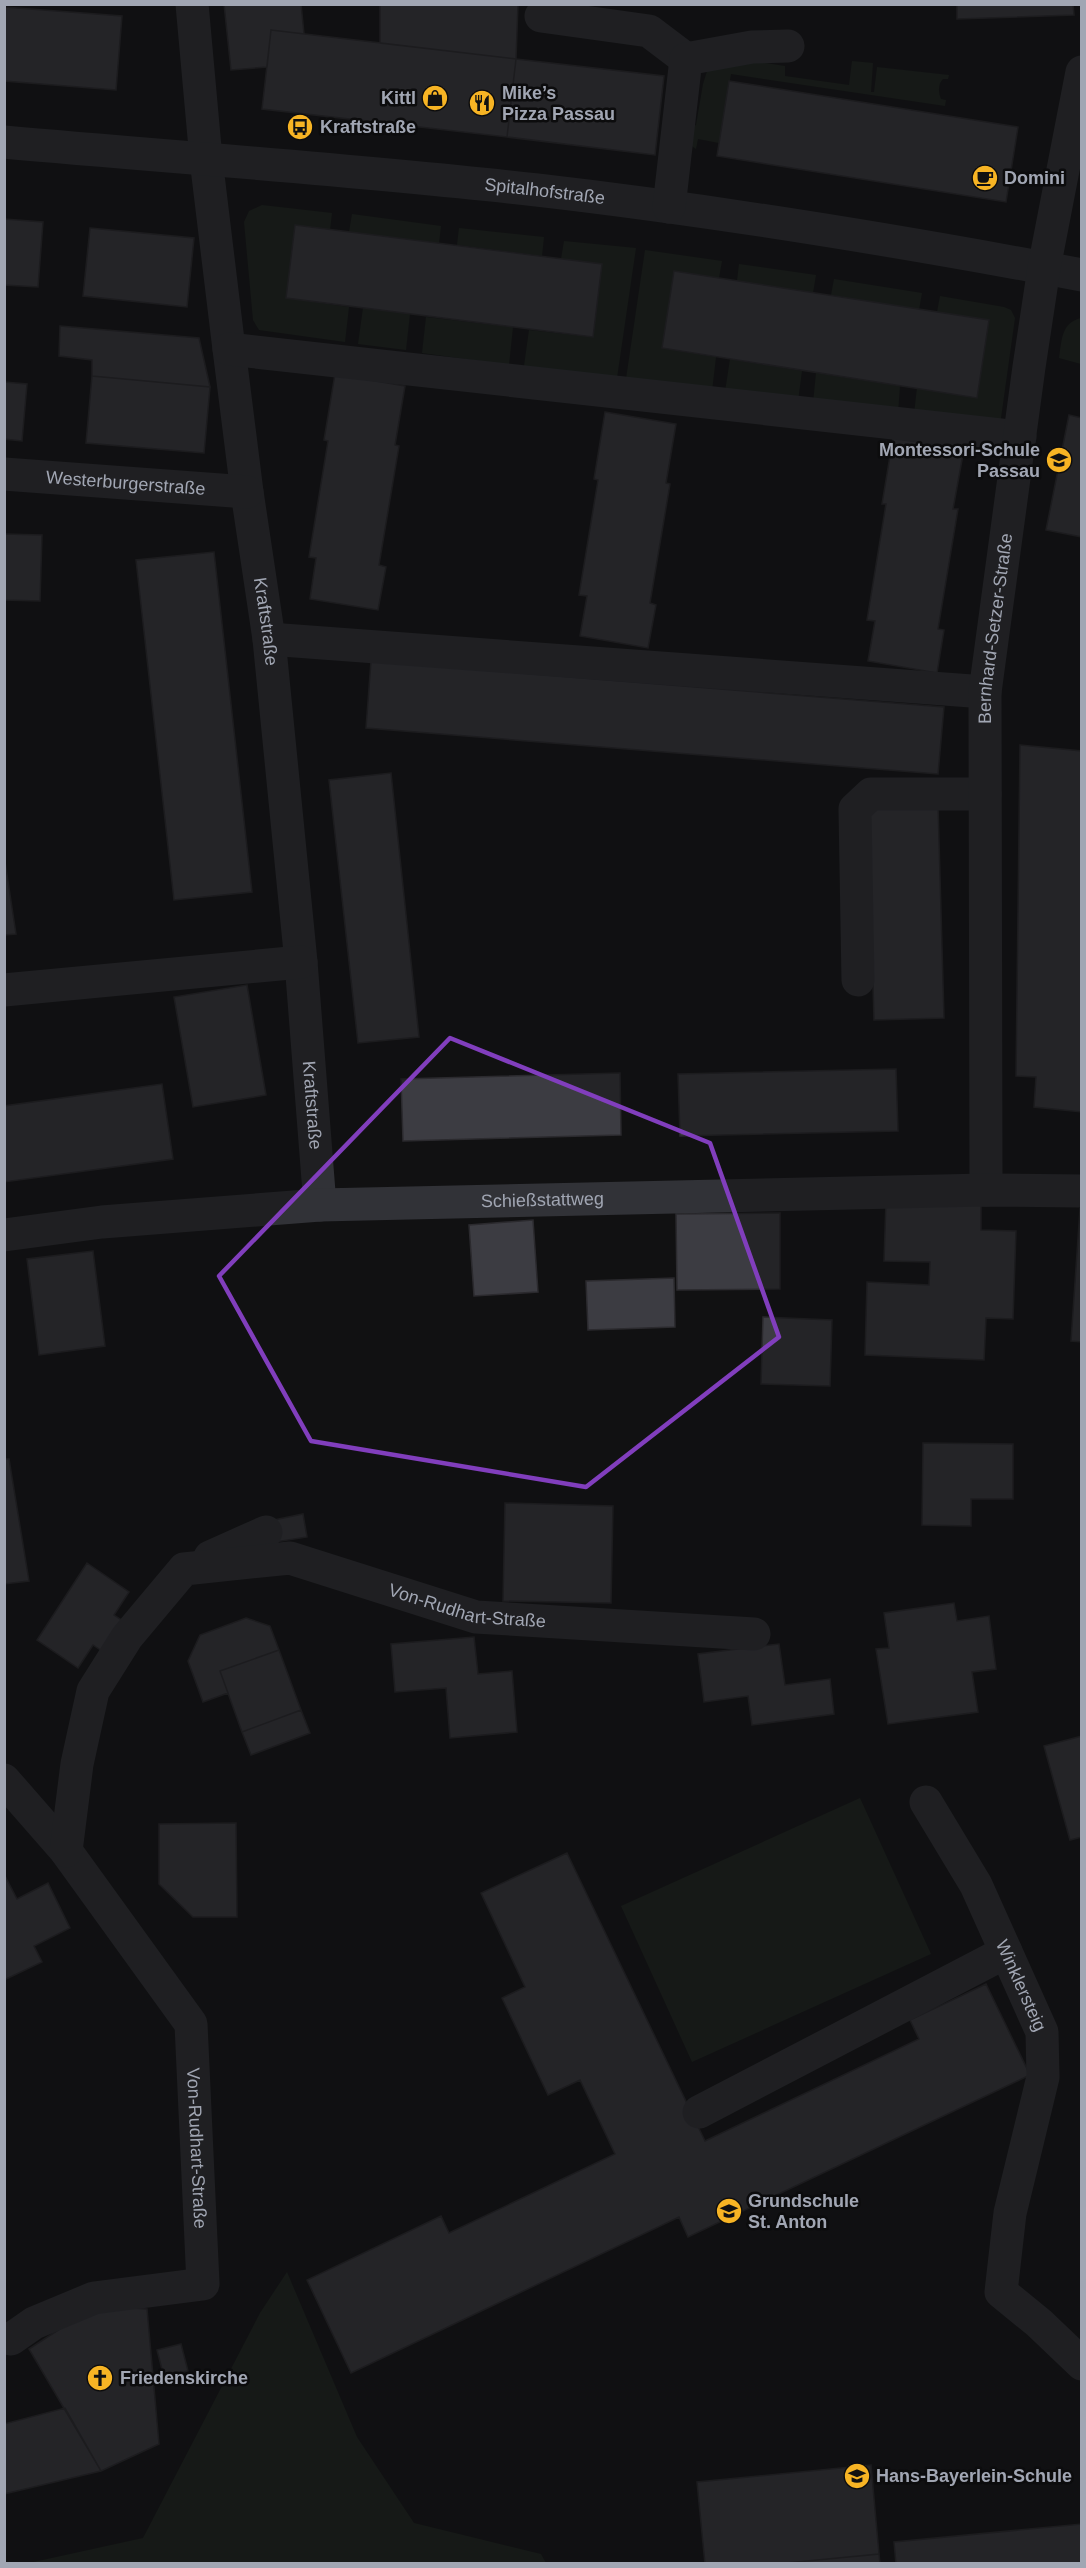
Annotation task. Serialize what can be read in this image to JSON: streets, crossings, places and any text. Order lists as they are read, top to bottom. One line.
{"streets":{"street":["Spitalhofstraße","Westerburgerstraße","Kraftstraße","Bernhard-Setzer-Straße","Schießstattweg","Von-Rudhart-Straße","Winklersteig"]},"crossings":[["Spitalhofstraße","Kraftstraße"],["Spitalhofstraße","Bernhard-Setzer-Straße"],["Westerburgerstraße","Kraftstraße"],["Kraftstraße","Schießstattweg"],["Bernhard-Setzer-Straße","Schießstattweg"]],"places":{"shop":["Kittl"],"restaurant":["Mike’s Pizza Passau"],"bus stop":["Kraftstraße"],"cafe":["Domini"],"school or university":["Montessori-Schule Passau","Grundschule St. Anton","Hans-Bayerlein-Schule"],"church":["Friedenskirche"]}}
